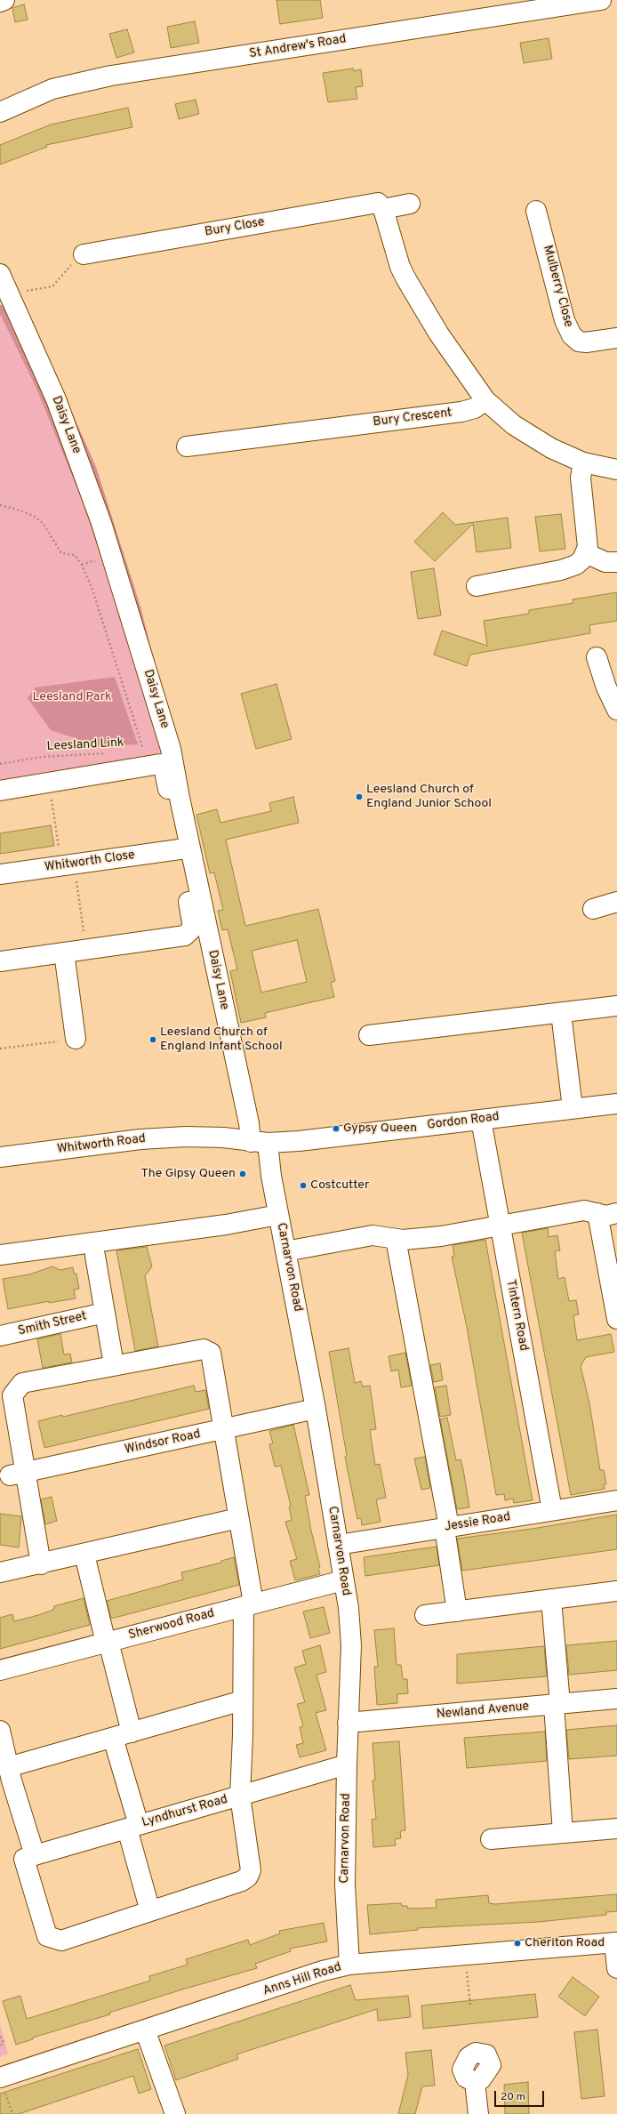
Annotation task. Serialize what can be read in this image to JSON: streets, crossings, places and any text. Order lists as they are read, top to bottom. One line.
{"streets":{"street":["St Andrew's Road","Bury Close","Mulberry Close","Bury Crescent","Daisy Lane","Whitworth Close","Gordon Road","Whitworth Road","Carnarvon Road","Tintern Road","Smith Street","Windsor Road","Jessie Road","Sherwood Road","Newland Avenue","Lyndhurst Road","Anns Hill Road"],"path":["Leesland Link"]},"crossings":[["Daisy Lane","Leesland Link"],["Daisy Lane","Gordon Road"],["Daisy Lane","Carnarvon Road"],["Gordon Road","Whitworth Road"],["Gordon Road","Carnarvon Road"],["Gordon Road","Tintern Road"],["Carnarvon Road","Windsor Road"],["Carnarvon Road","Jessie Road"],["Carnarvon Road","Sherwood Road"],["Carnarvon Road","Newland Avenue"],["Carnarvon Road","Lyndhurst Road"],["Carnarvon Road","Anns Hill Road"],["Tintern Road","Jessie Road"]],"parks":["Leesland Park"],"places":["Leesland Church of England Junior School","Leesland Church of England Infant School","Gypsy Queen","The Gipsy Queen","Costcutter","Cheriton Road"],"scale_bar":"20 m"}
